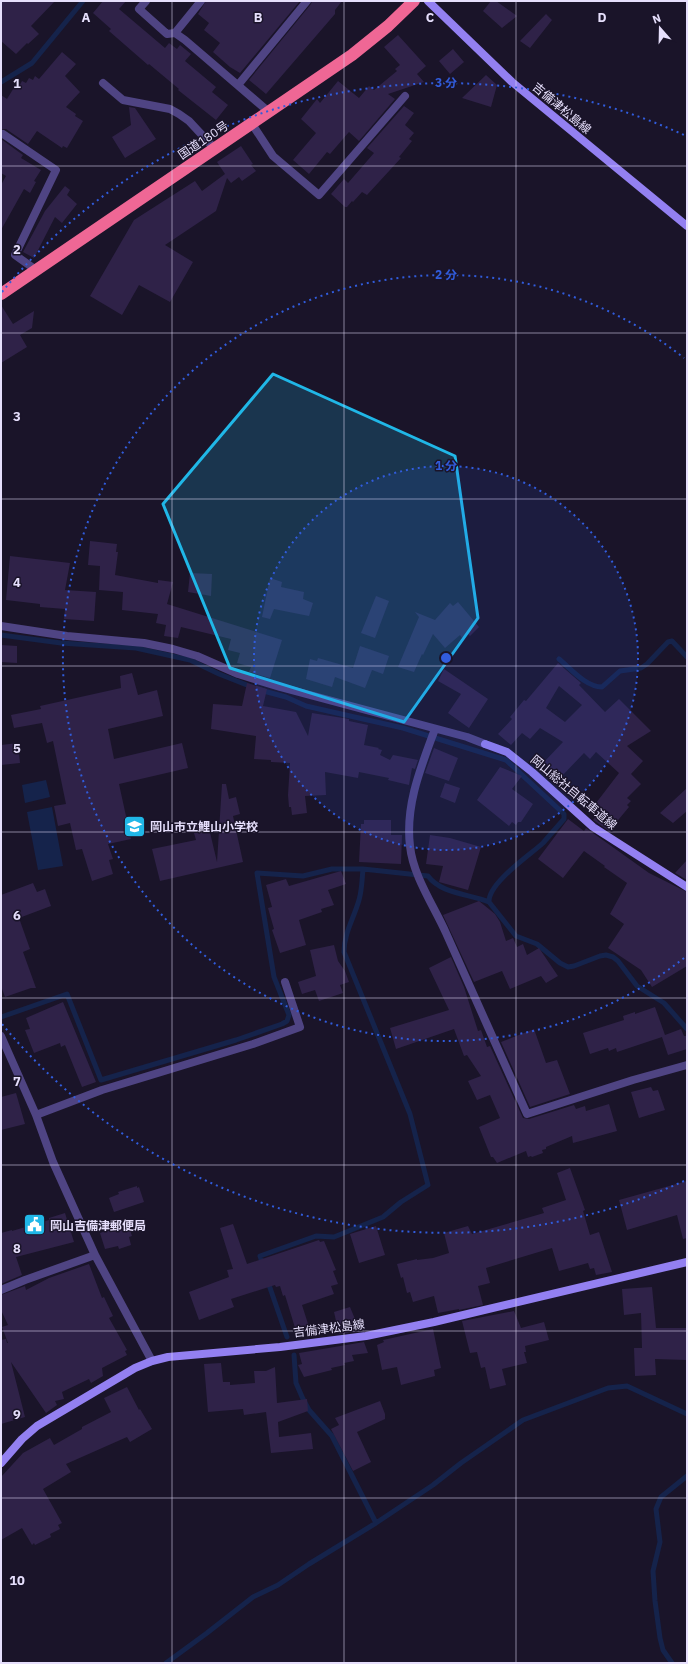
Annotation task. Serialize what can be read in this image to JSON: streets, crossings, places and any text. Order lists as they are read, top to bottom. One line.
{"streets":{"highway":["国道180号"],"main road":["吉備津松島線","岡山総社自転車道線"]},"places":{"school or university":["岡山市立鯉山小学校"],"public building":["岡山吉備津郵便局"]},"north":"top","grid":{"columns":["A","B","C","D"],"rows":["1","2","3","4","5","6","7","8","9","10"]},"rings":["3 分","2 分","1 分"]}
